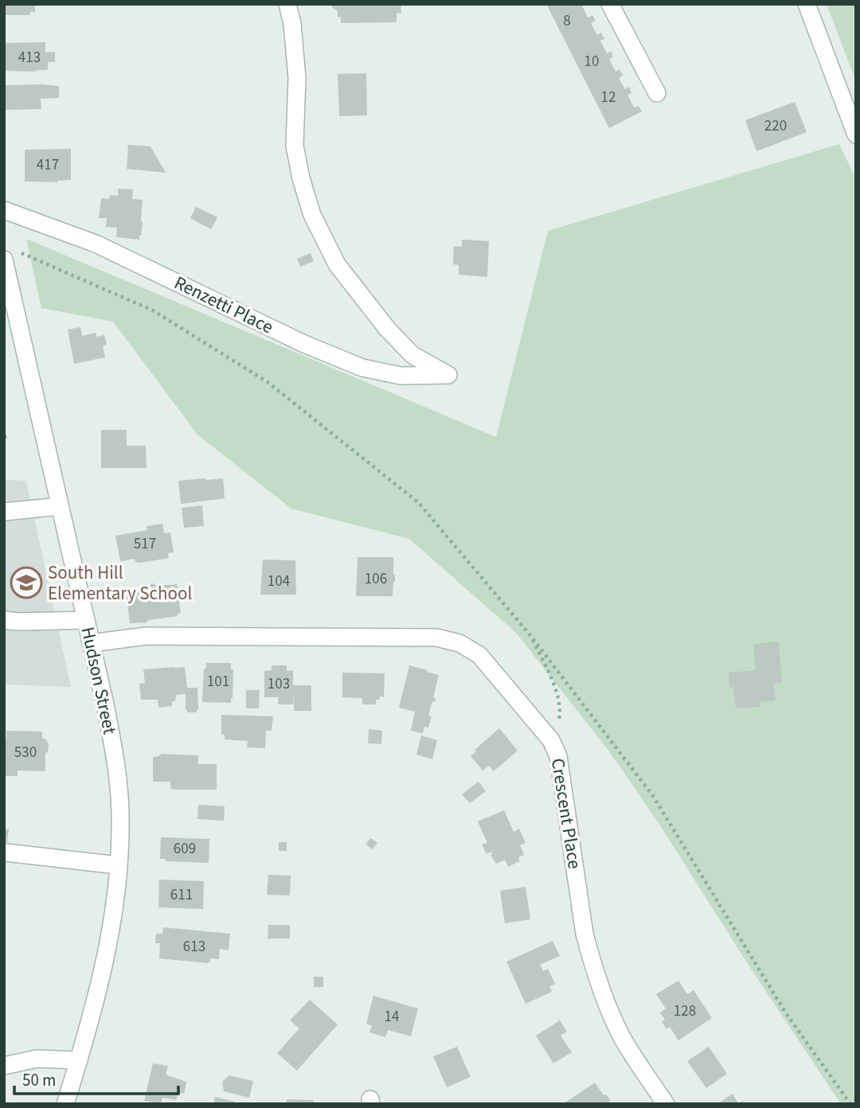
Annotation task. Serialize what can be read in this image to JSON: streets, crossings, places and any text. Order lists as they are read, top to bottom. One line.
{"streets":{"street":["Renzetti Place","Hudson Street","Crescent Place"]},"crossings":[["Hudson Street","Crescent Place"]],"places":{"school or university":["South Hill Elementary School"]},"house_numbers":["8","413","10","12","220","417","517","106","104","101","103","530","609","611","613","128","14"],"scale_bar":"50 m"}
